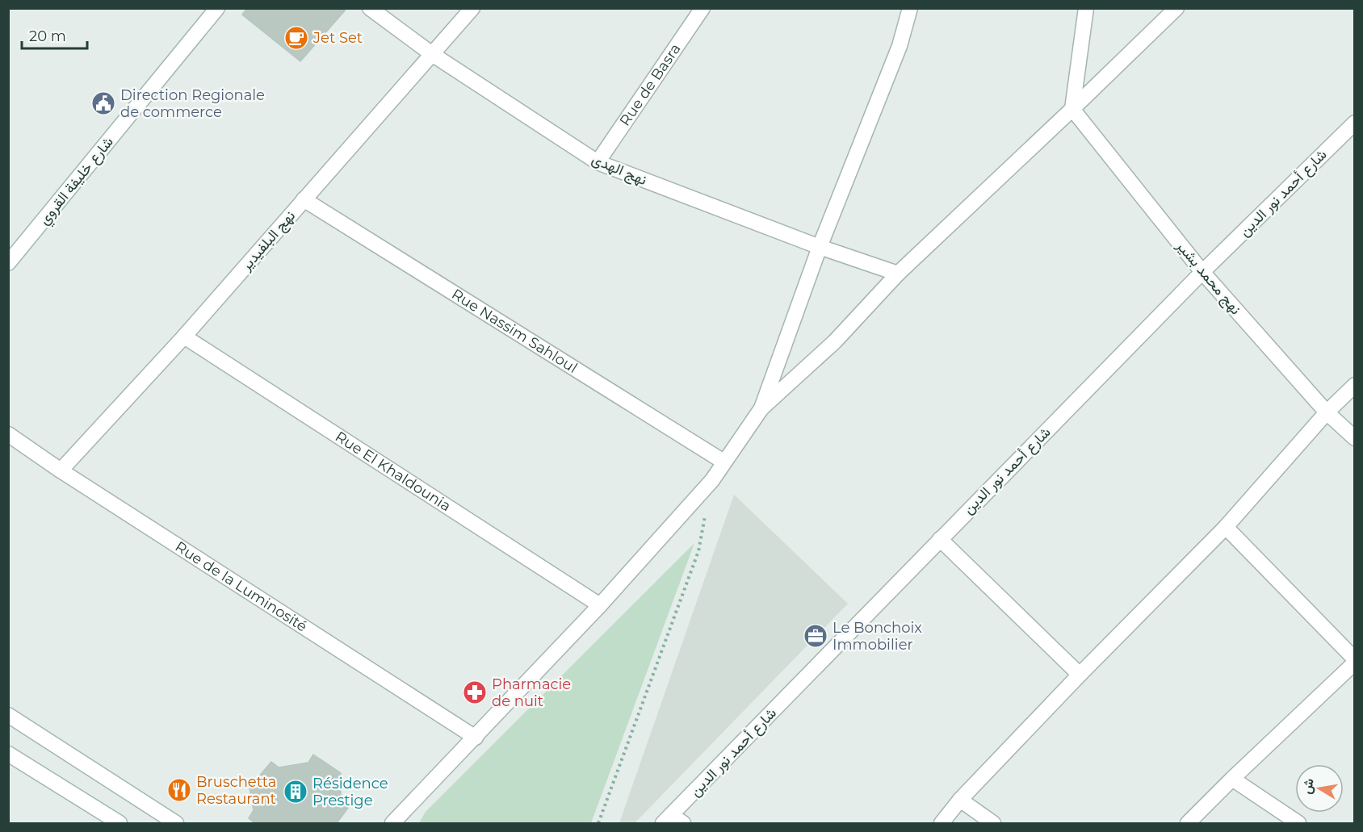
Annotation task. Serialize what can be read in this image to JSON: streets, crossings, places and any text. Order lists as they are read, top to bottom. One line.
{"streets":{"street":["Rue de Basra","نهج الهدى","شارع خليفة القروي","شارع أحمد نور الدين","نهج البلفيدير","نهج محمد بشير","Rue Nassim Sahloul","Rue El Khaldounia","Rue de la Luminosité"]},"crossings":[["Rue de Basra","نهج الهدى"],["نهج الهدى","نهج البلفيدير"],["شارع أحمد نور الدين","نهج محمد بشير"],["نهج البلفيدير","Rue Nassim Sahloul"],["نهج البلفيدير","Rue El Khaldounia"],["نهج البلفيدير","Rue de la Luminosité"]],"places":{"cafe":["Jet Set"],"public building":["Direction Regionale de commerce"],"office":["Le Bonchoix Immobilier"],"pharmacy":["Pharmacie de nuit"],"restaurant":["Bruschetta Restaurant"],"building":["Résidence Prestige"]},"scale_bar":"20 m","north":"left"}
